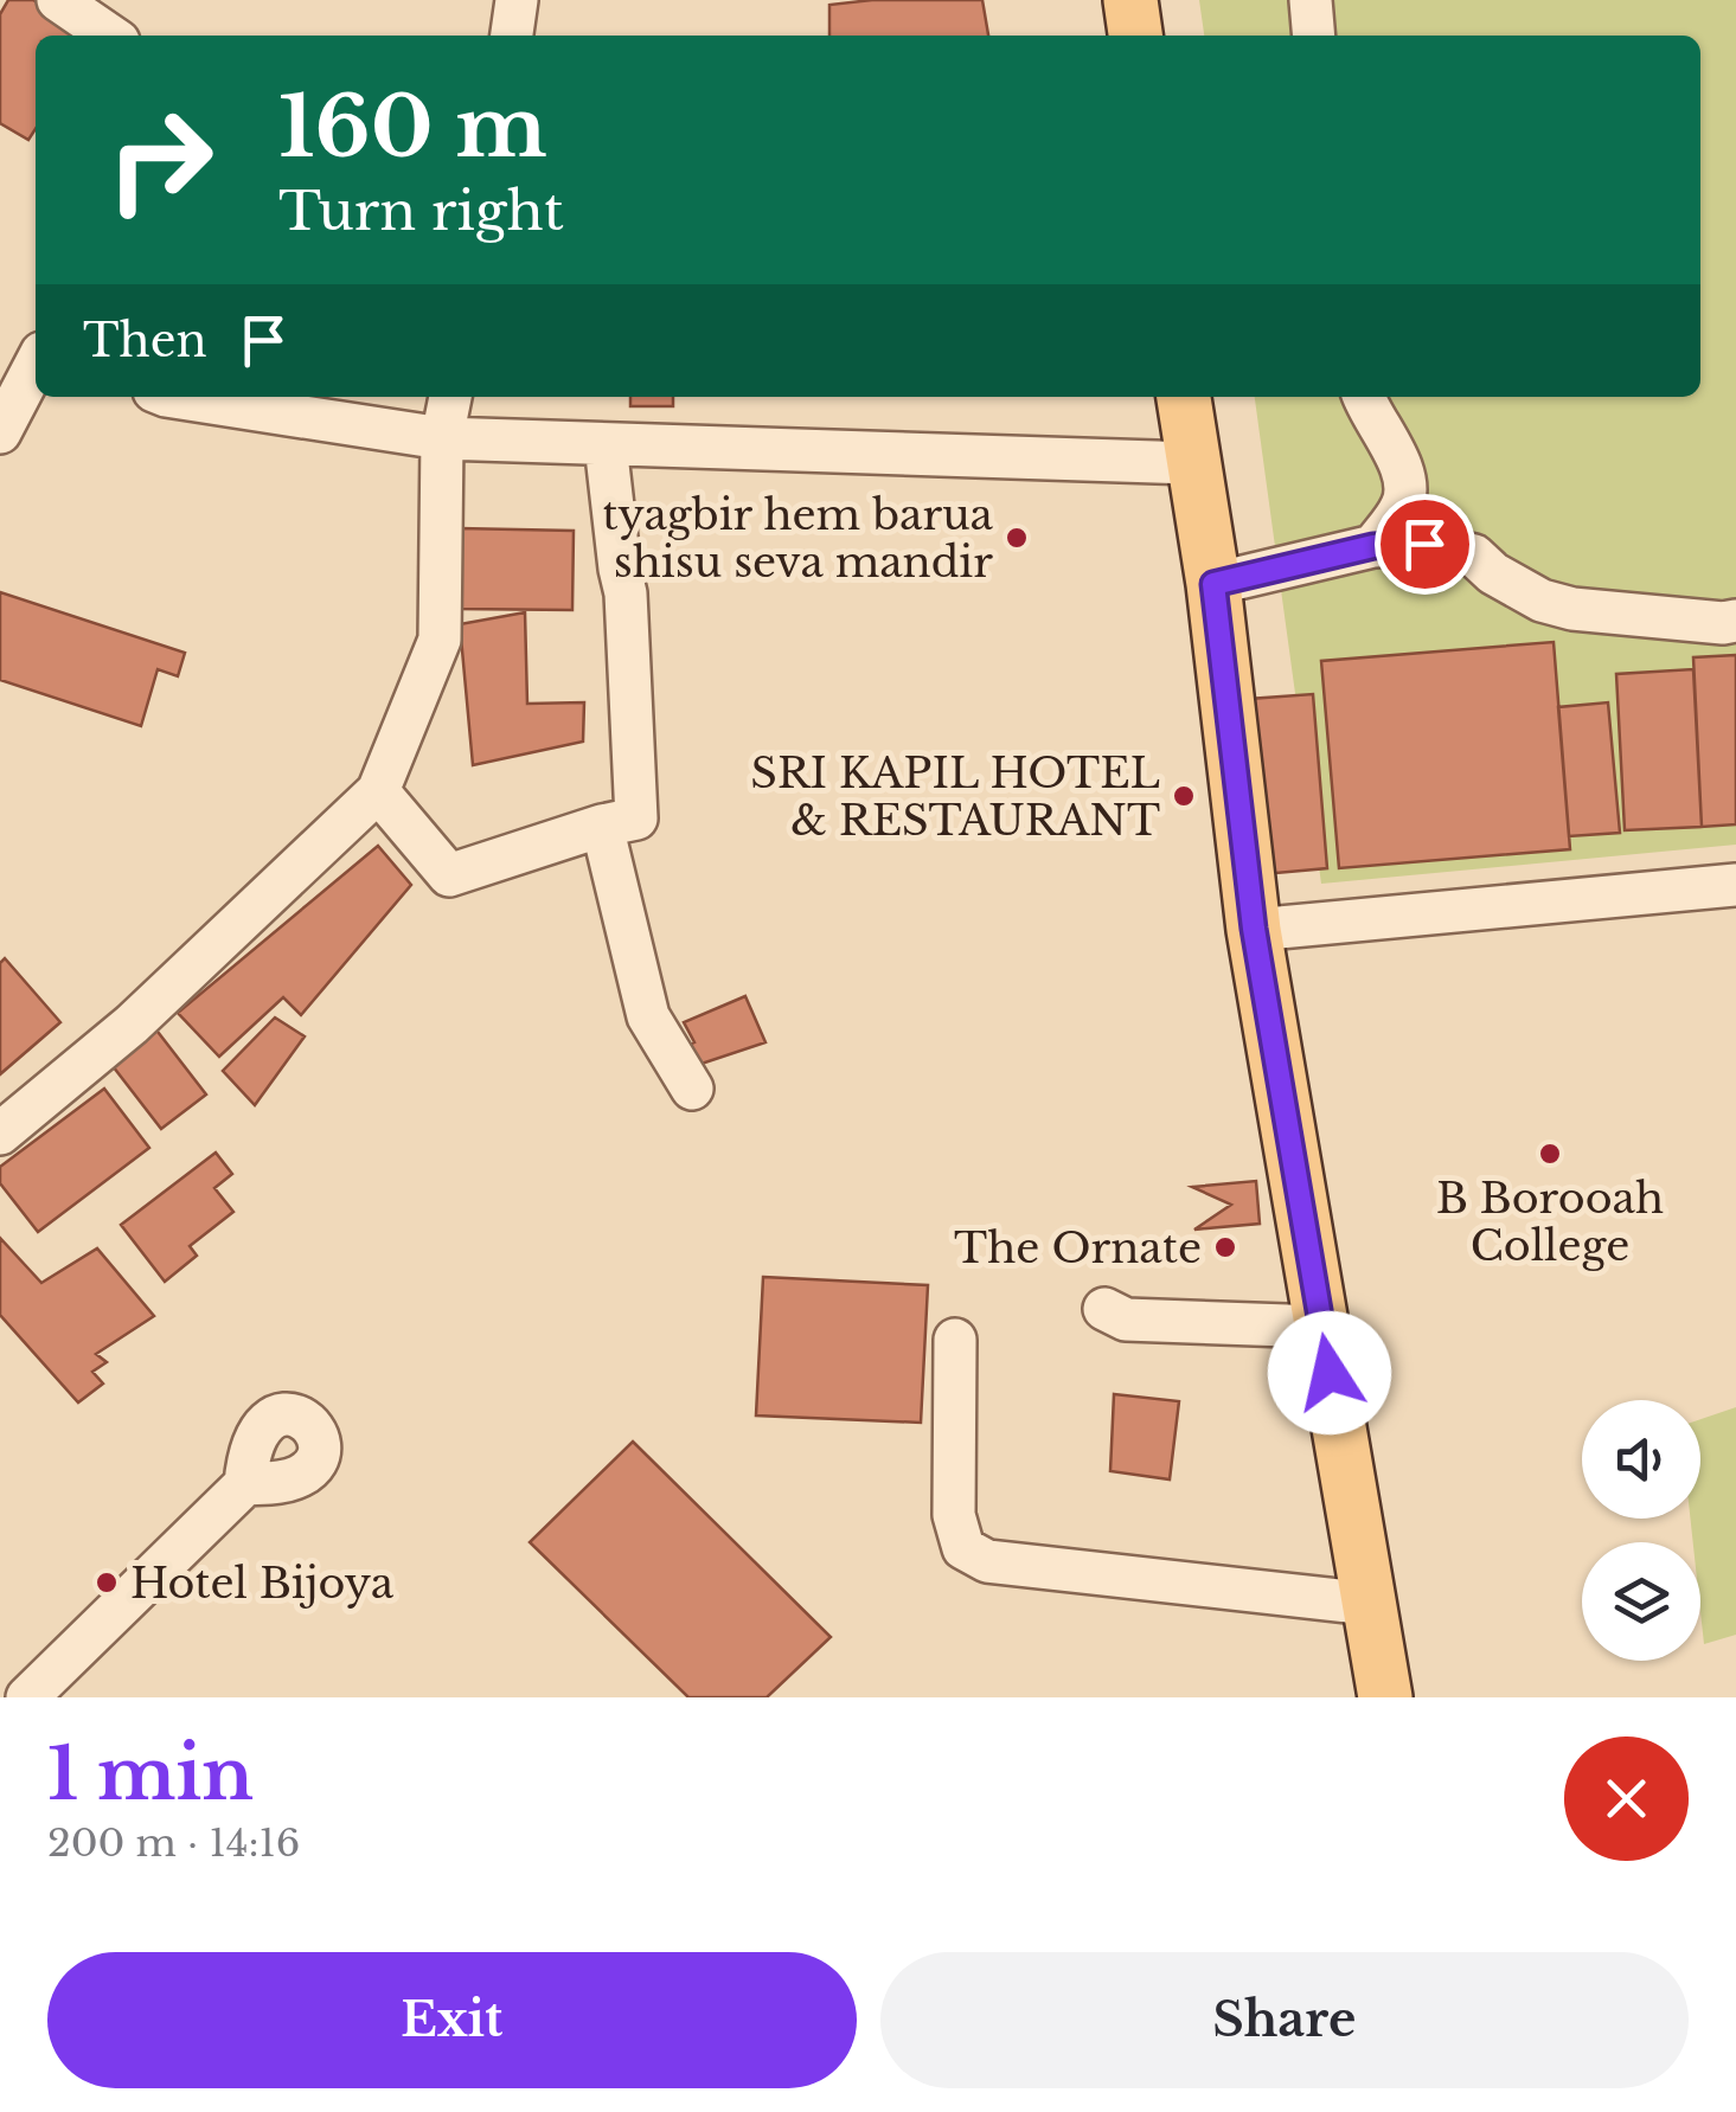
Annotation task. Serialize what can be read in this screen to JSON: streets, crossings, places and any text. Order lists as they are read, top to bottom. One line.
{"places":["tyagbir hem barua shisu seva mandir","SRI KAPIL HOTEL & RESTAURANT","B Borooah College","The Ornate","Hotel Bijoya"],"page":{"turn":["160 m","Turn right"],"then":"Then","heading":["1 min","200 m · 14:16"],"buttons":["Exit","Share"]}}
